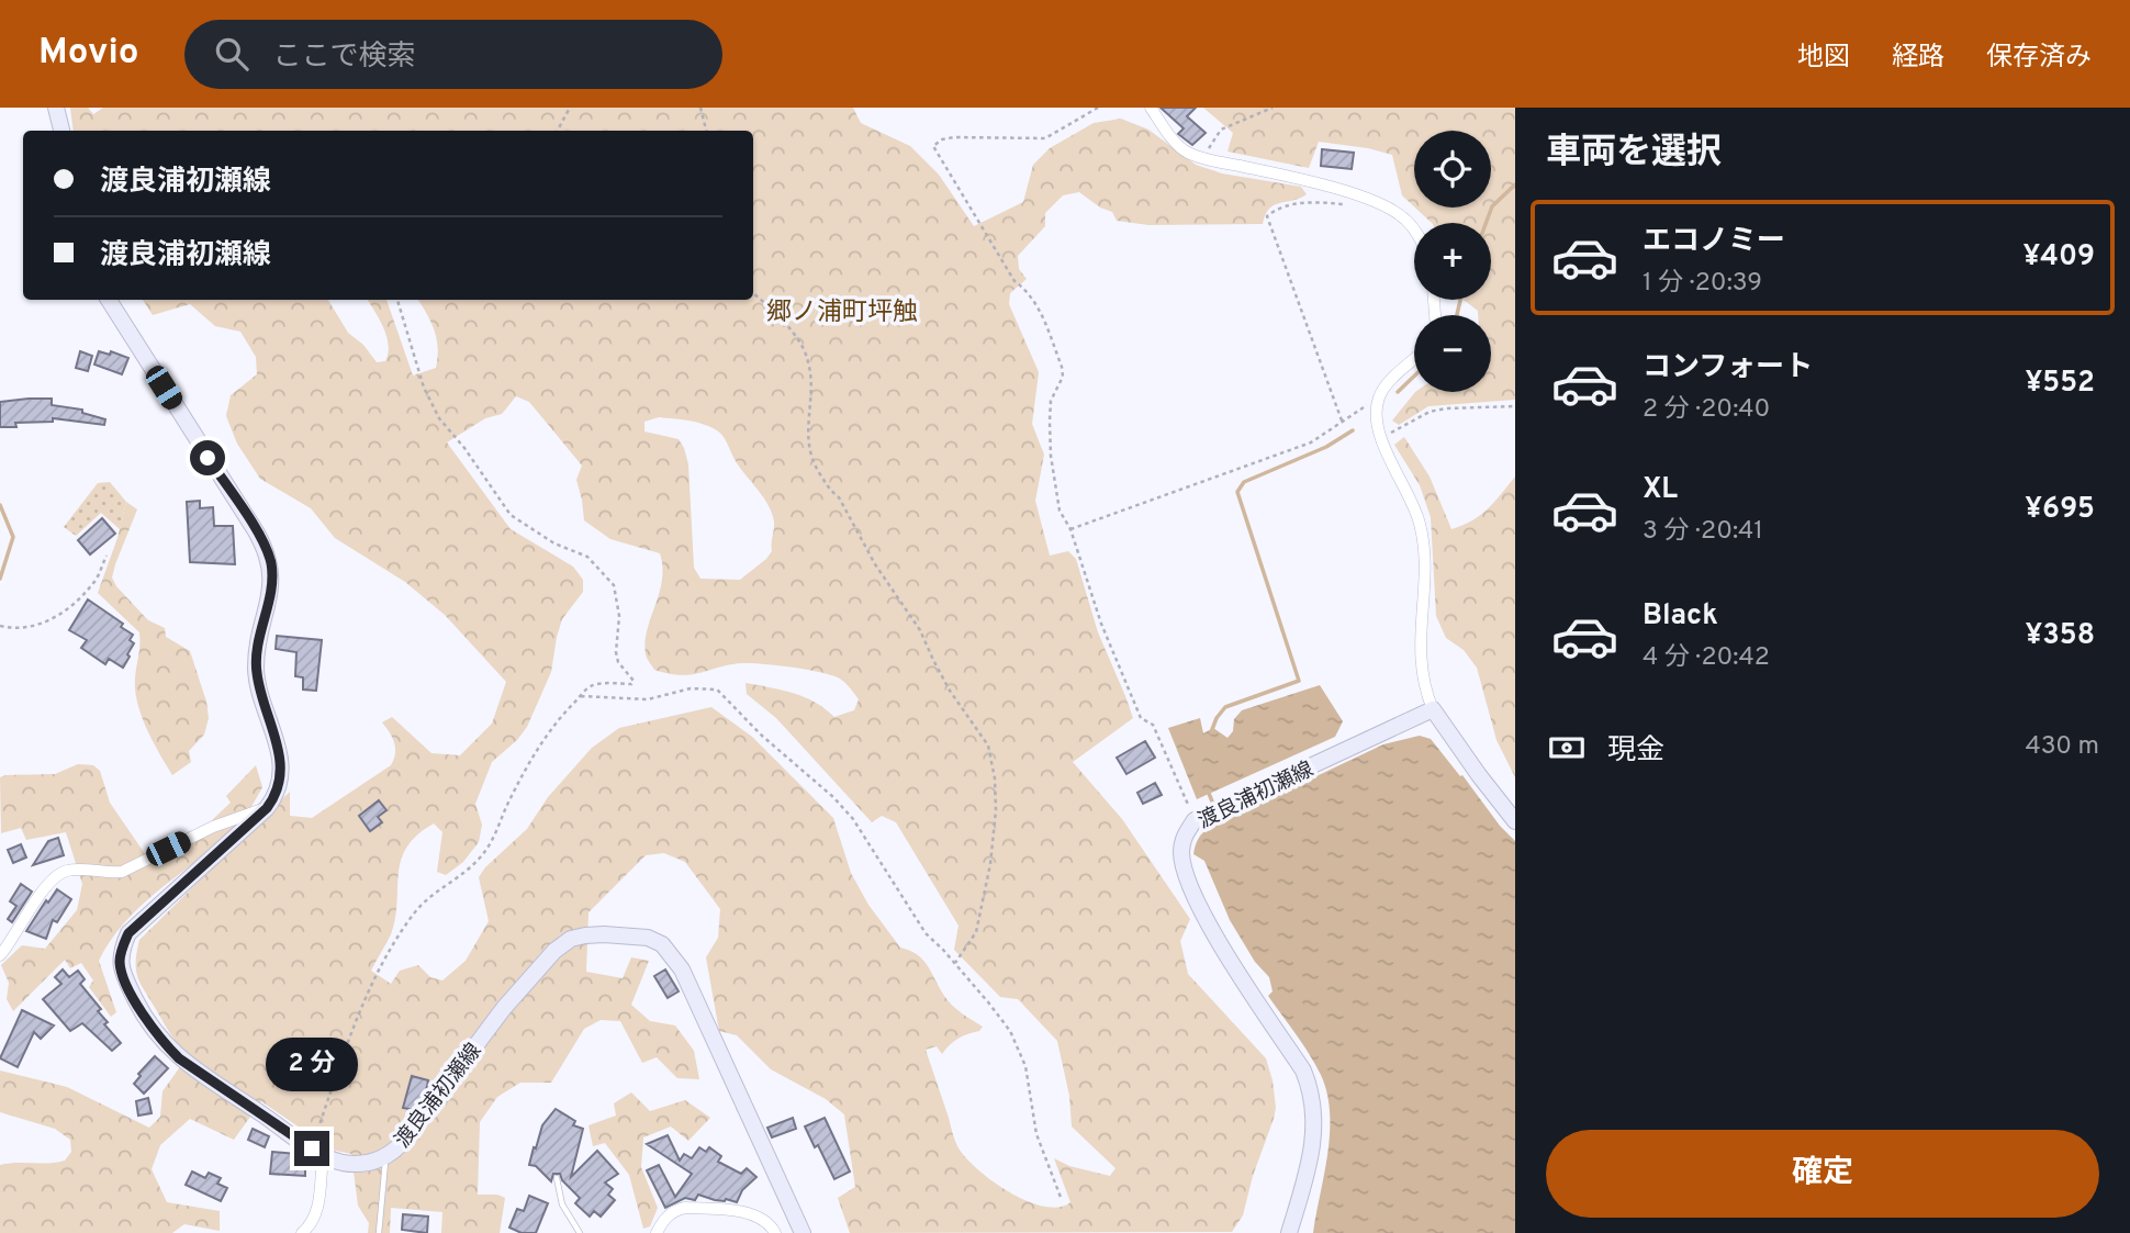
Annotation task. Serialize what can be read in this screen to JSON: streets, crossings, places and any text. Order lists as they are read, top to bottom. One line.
{"streets":{"main road":["渡良浦初瀬線"]},"districts":["郷ノ浦町坪触"],"page":{"header":"Movio","search":"ここで検索","nav":["地図","経路","保存済み"],"heading":"車両を選択","map_buttons":["+","−"],"banner":["渡良浦初瀬線","渡良浦初瀬線"],"list":[{"name":"エコノミー","note":"1 分 · 20:39","value":"¥409"},{"name":"コンフォート","note":"2 分 · 20:40","value":"¥552"},{"name":"XL","note":"3 分 · 20:41","value":"¥695"},{"name":"Black","note":"4 分 · 20:42","value":"¥358"}],"pay":["現金","430 m"],"bubble":"2 分","buttons":"確定"}}
